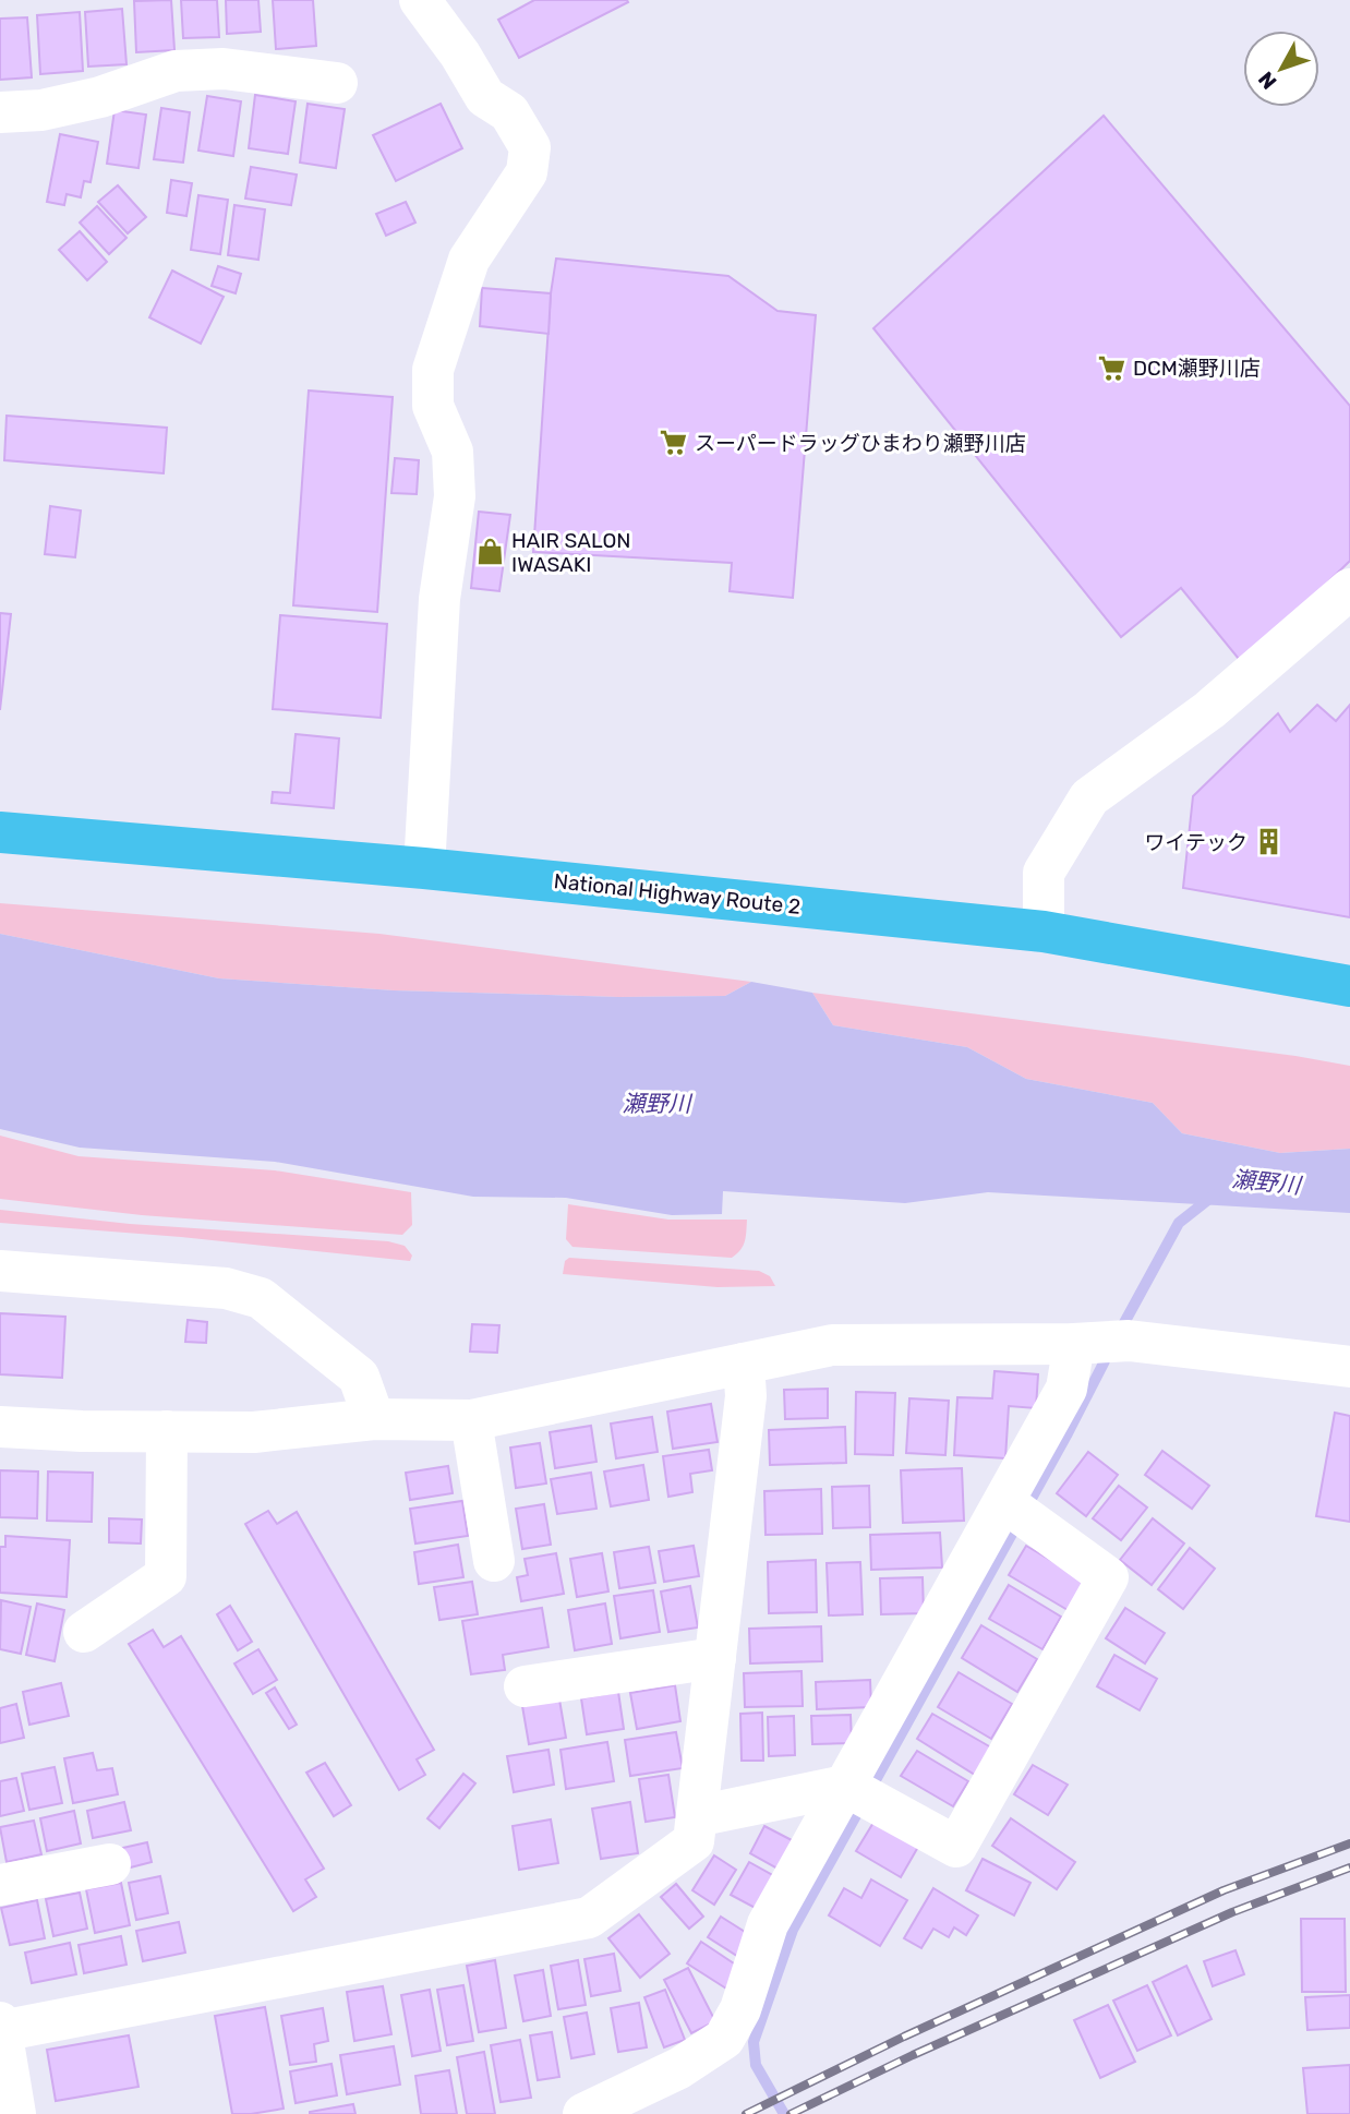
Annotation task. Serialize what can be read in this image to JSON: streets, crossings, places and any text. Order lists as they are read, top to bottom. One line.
{"streets":{"highway":["National Highway Route 2"]},"water":["瀬野川"],"places":{"supermarket":["DCM瀬野川店","スーパードラッグひまわり瀬野川店"],"shop":["HAIR SALON IWASAKI"],"building":["ワイテック"]},"north":"bottom left"}
